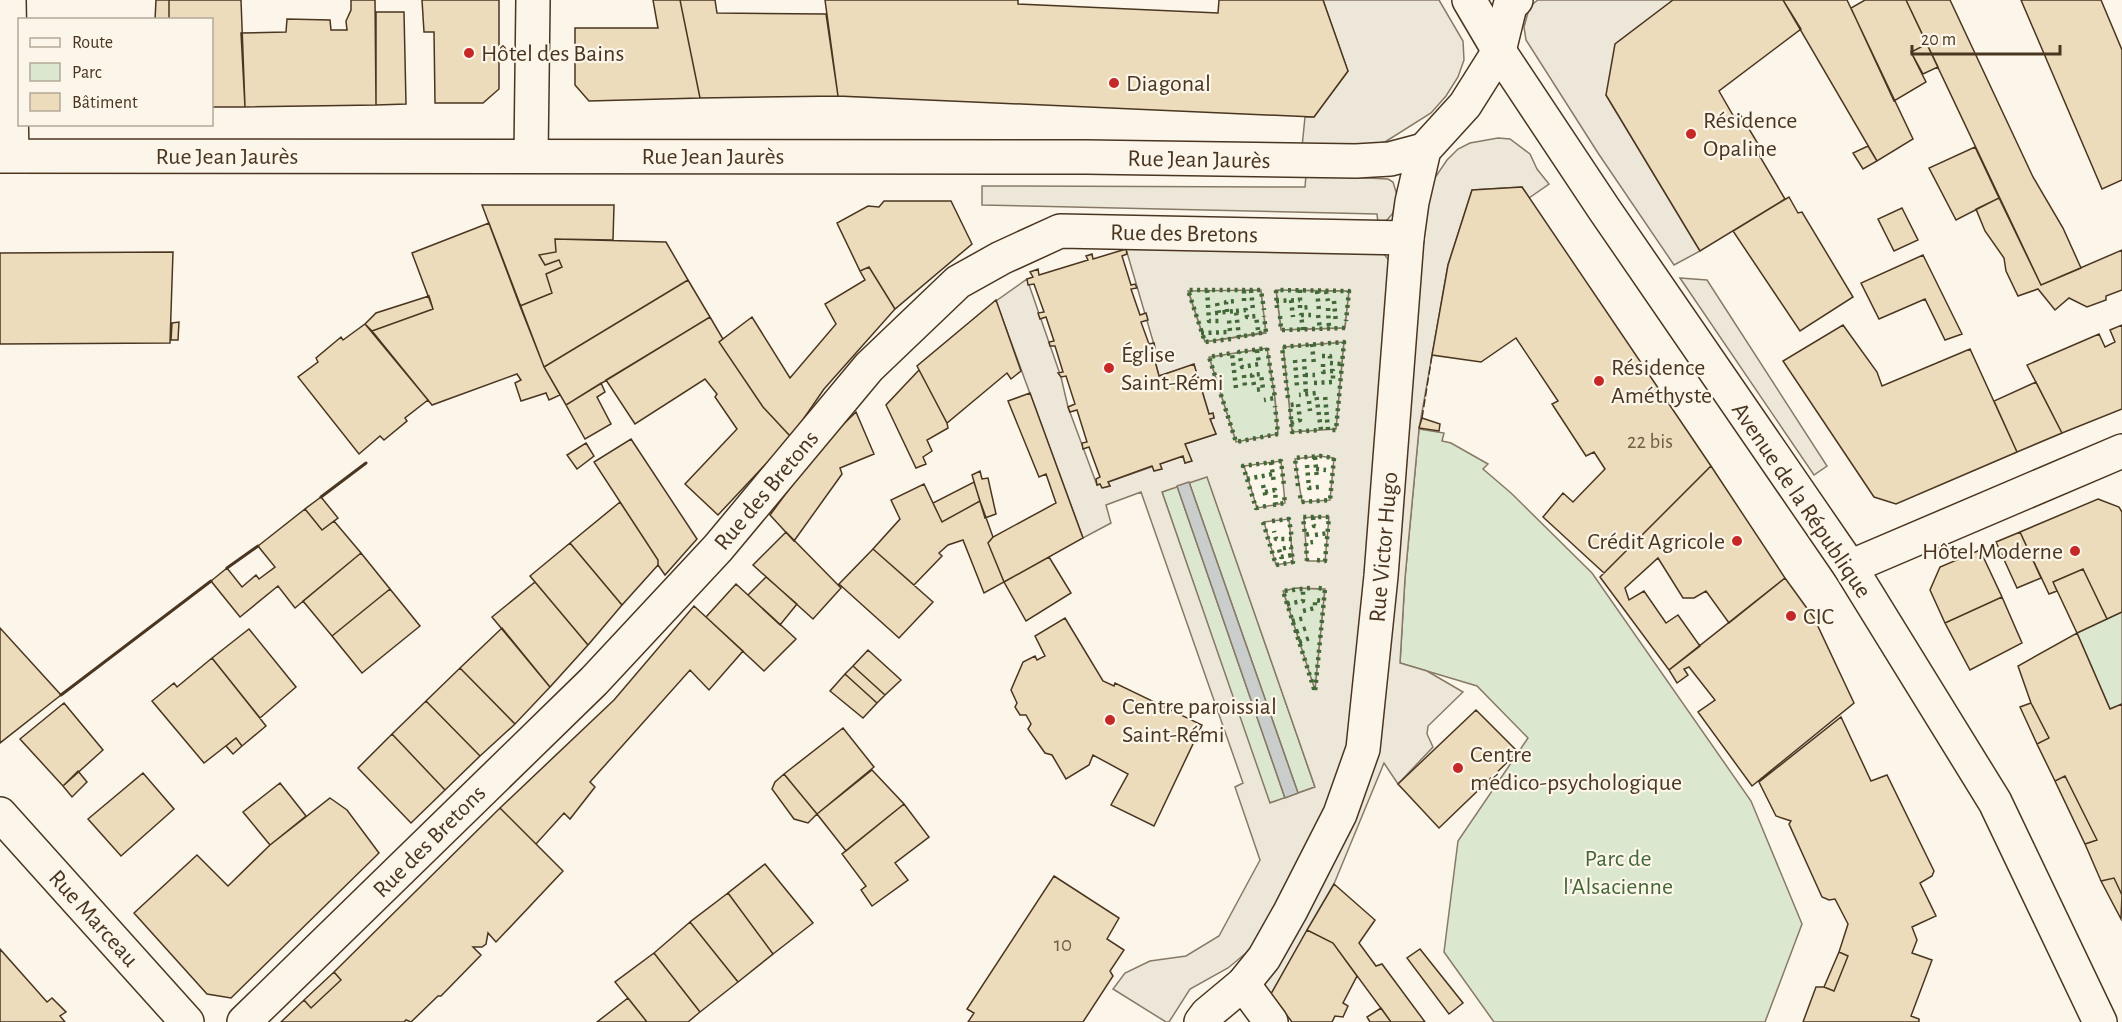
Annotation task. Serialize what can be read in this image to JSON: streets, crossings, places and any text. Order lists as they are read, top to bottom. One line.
{"streets":{"street":["Rue Jean Jaurès","Rue des Bretons","Avenue de la République","Rue Victor Hugo","Rue Marceau"]},"crossings":[["Rue Jean Jaurès","Rue Victor Hugo"],["Rue des Bretons","Rue Victor Hugo"],["Avenue de la République","Rue Victor Hugo"]],"parks":["Parc de l'Alsacienne"],"places":["Hôtel des Bains","Diagonal","Résidence Opaline","Église Saint-Rémi","Résidence Améthyste","Crédit Agricole","Hôtel Moderne","CIC","Centre paroissial Saint-Rémi","Centre médico-psychologique"],"house_numbers":["22 bis","10"],"legend":["Route","Parc","Bâtiment"],"scale_bar":"20 m"}
